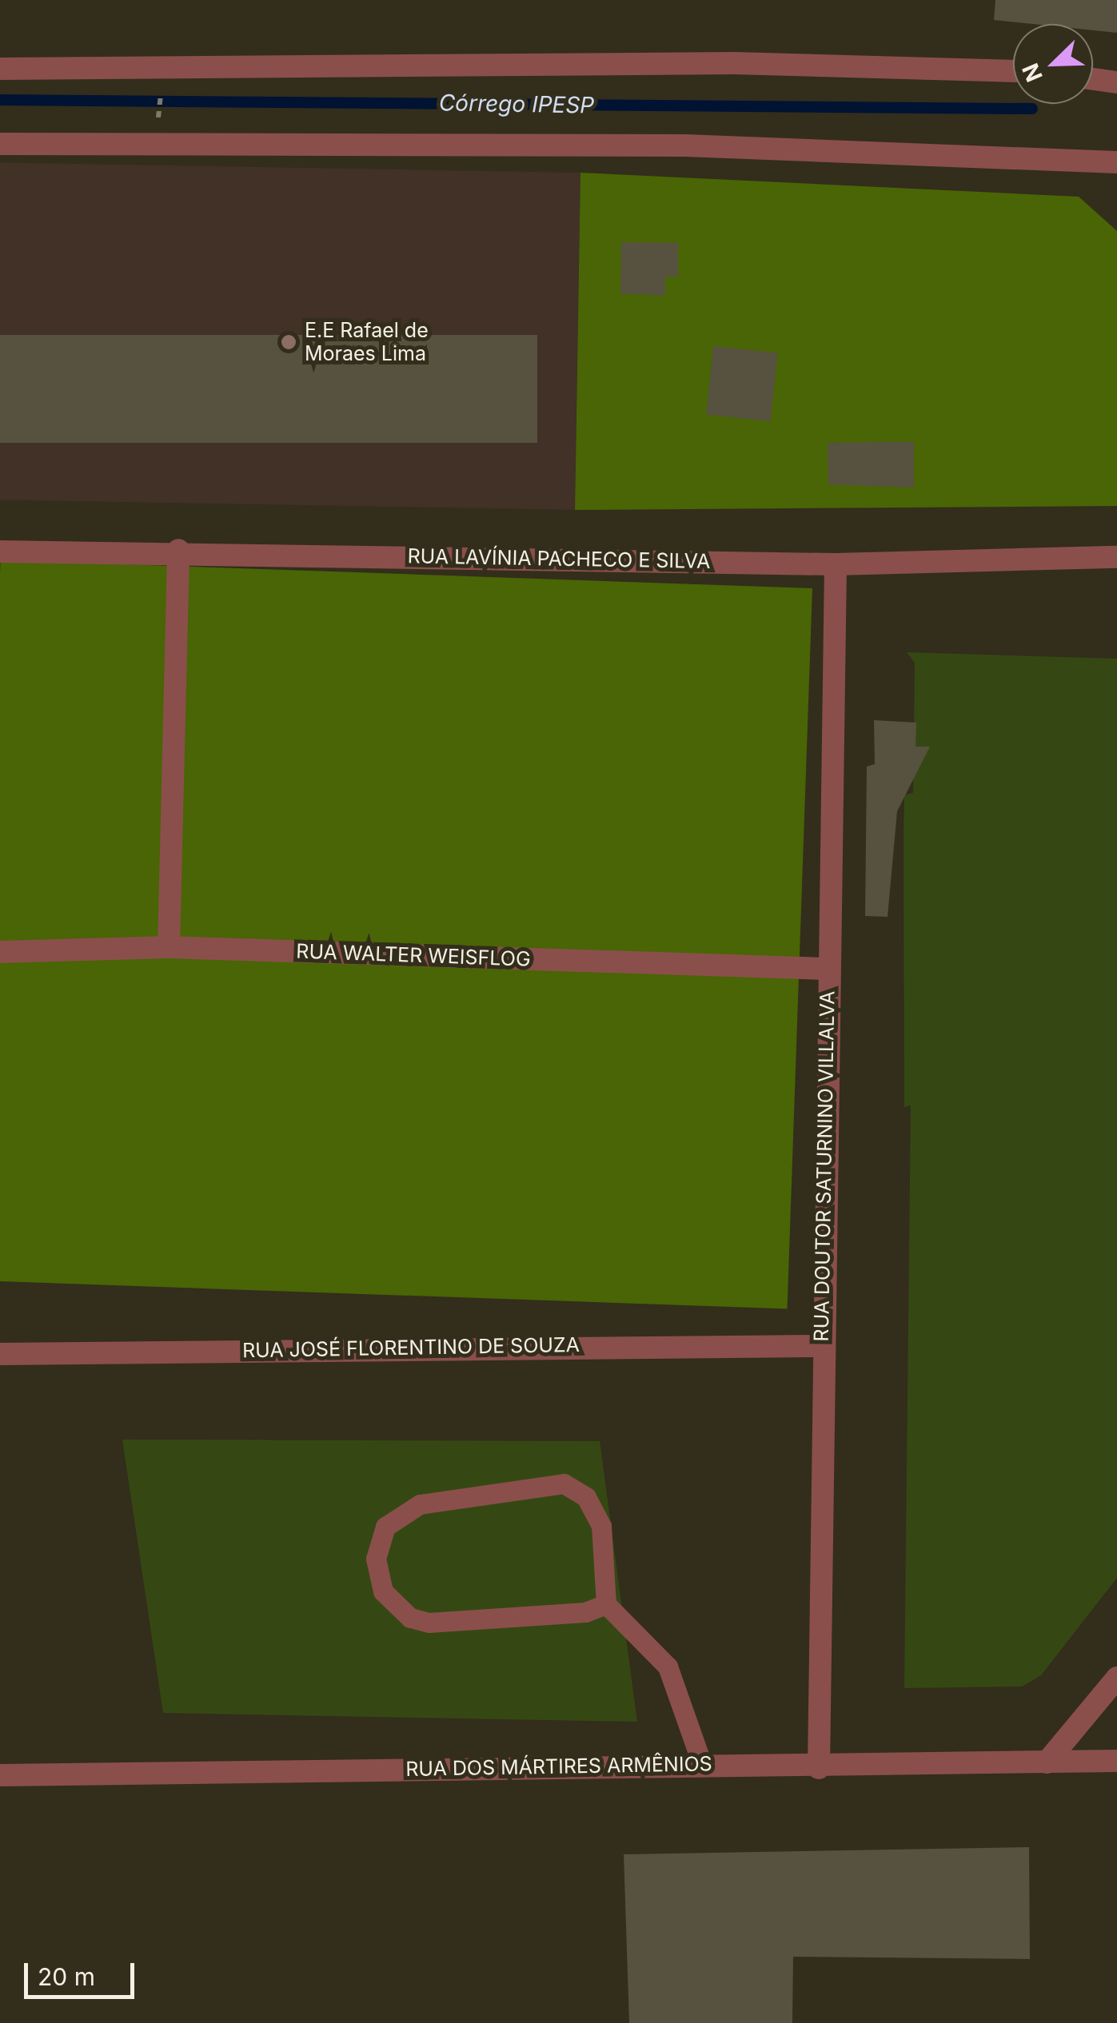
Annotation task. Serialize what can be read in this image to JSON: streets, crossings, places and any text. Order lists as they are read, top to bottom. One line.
{"streets":{"street":["RUA LAVÍNIA PACHECO E SILVA","RUA WALTER WEISFLOG","RUA DOUTOR SATURNINO VILLALVA","RUA JOSÉ FLORENTINO DE SOUZA","RUA DOS MÁRTIRES ARMÊNIOS"]},"crossings":[["RUA LAVÍNIA PACHECO E SILVA","RUA DOUTOR SATURNINO VILLALVA"],["RUA WALTER WEISFLOG","RUA DOUTOR SATURNINO VILLALVA"],["RUA DOUTOR SATURNINO VILLALVA","RUA JOSÉ FLORENTINO DE SOUZA"],["RUA DOUTOR SATURNINO VILLALVA","RUA DOS MÁRTIRES ARMÊNIOS"]],"water":["Córrego IPESP"],"places":["E.E Rafael de Moraes Lima"],"scale_bar":"20 m","north":"bottom left"}
